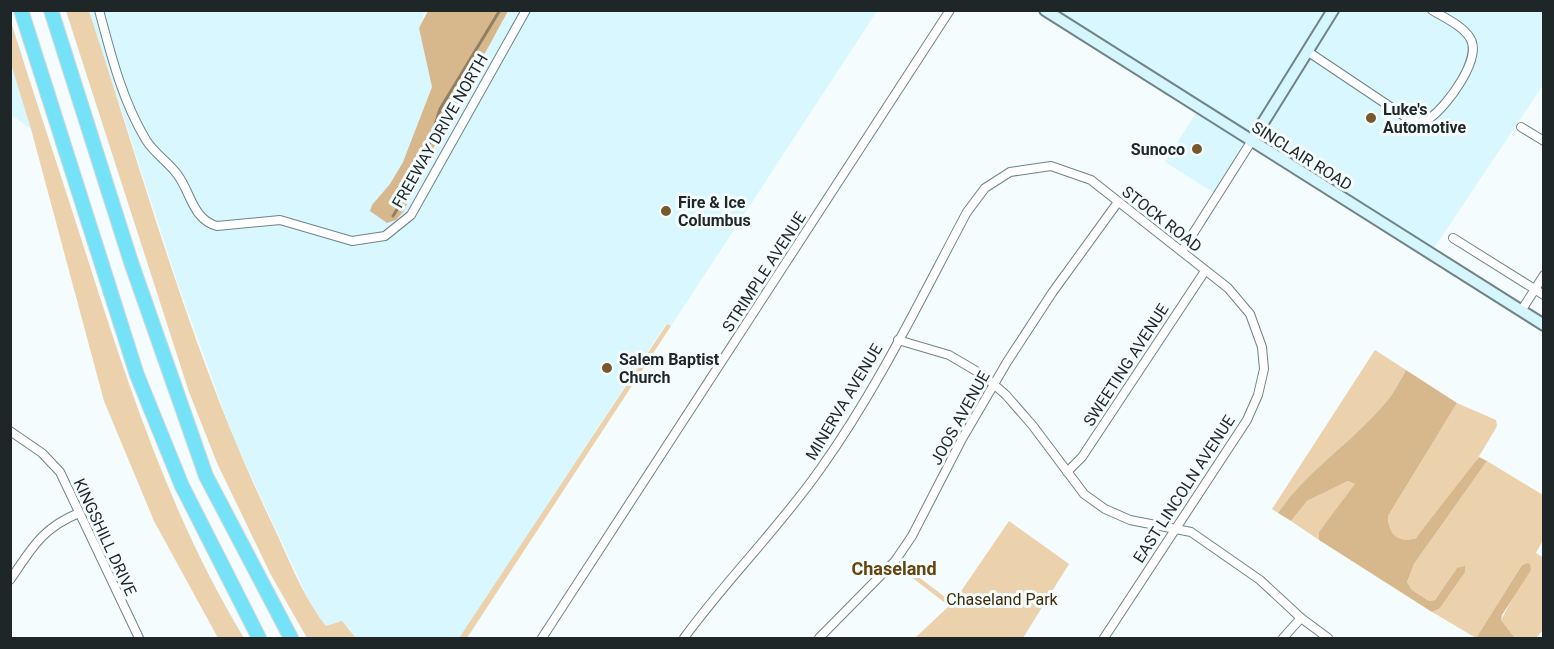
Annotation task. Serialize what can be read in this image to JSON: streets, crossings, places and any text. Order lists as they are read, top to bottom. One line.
{"streets":{"main road":["SINCLAIR ROAD"],"street":["FREEWAY DRIVE NORTH","STOCK ROAD","STRIMPLE AVENUE","SWEETING AVENUE","MINERVA AVENUE","JOOS AVENUE","EAST LINCOLN AVENUE","KINGSHILL DRIVE"]},"crossings":[["STOCK ROAD","SWEETING AVENUE"],["STOCK ROAD","MINERVA AVENUE"],["STOCK ROAD","JOOS AVENUE"],["STOCK ROAD","EAST LINCOLN AVENUE"]],"districts":["Chaseland"],"parks":["Chaseland Park"],"places":["Luke's Automotive","Sunoco","Fire & Ice Columbus","Salem Baptist Church"]}
